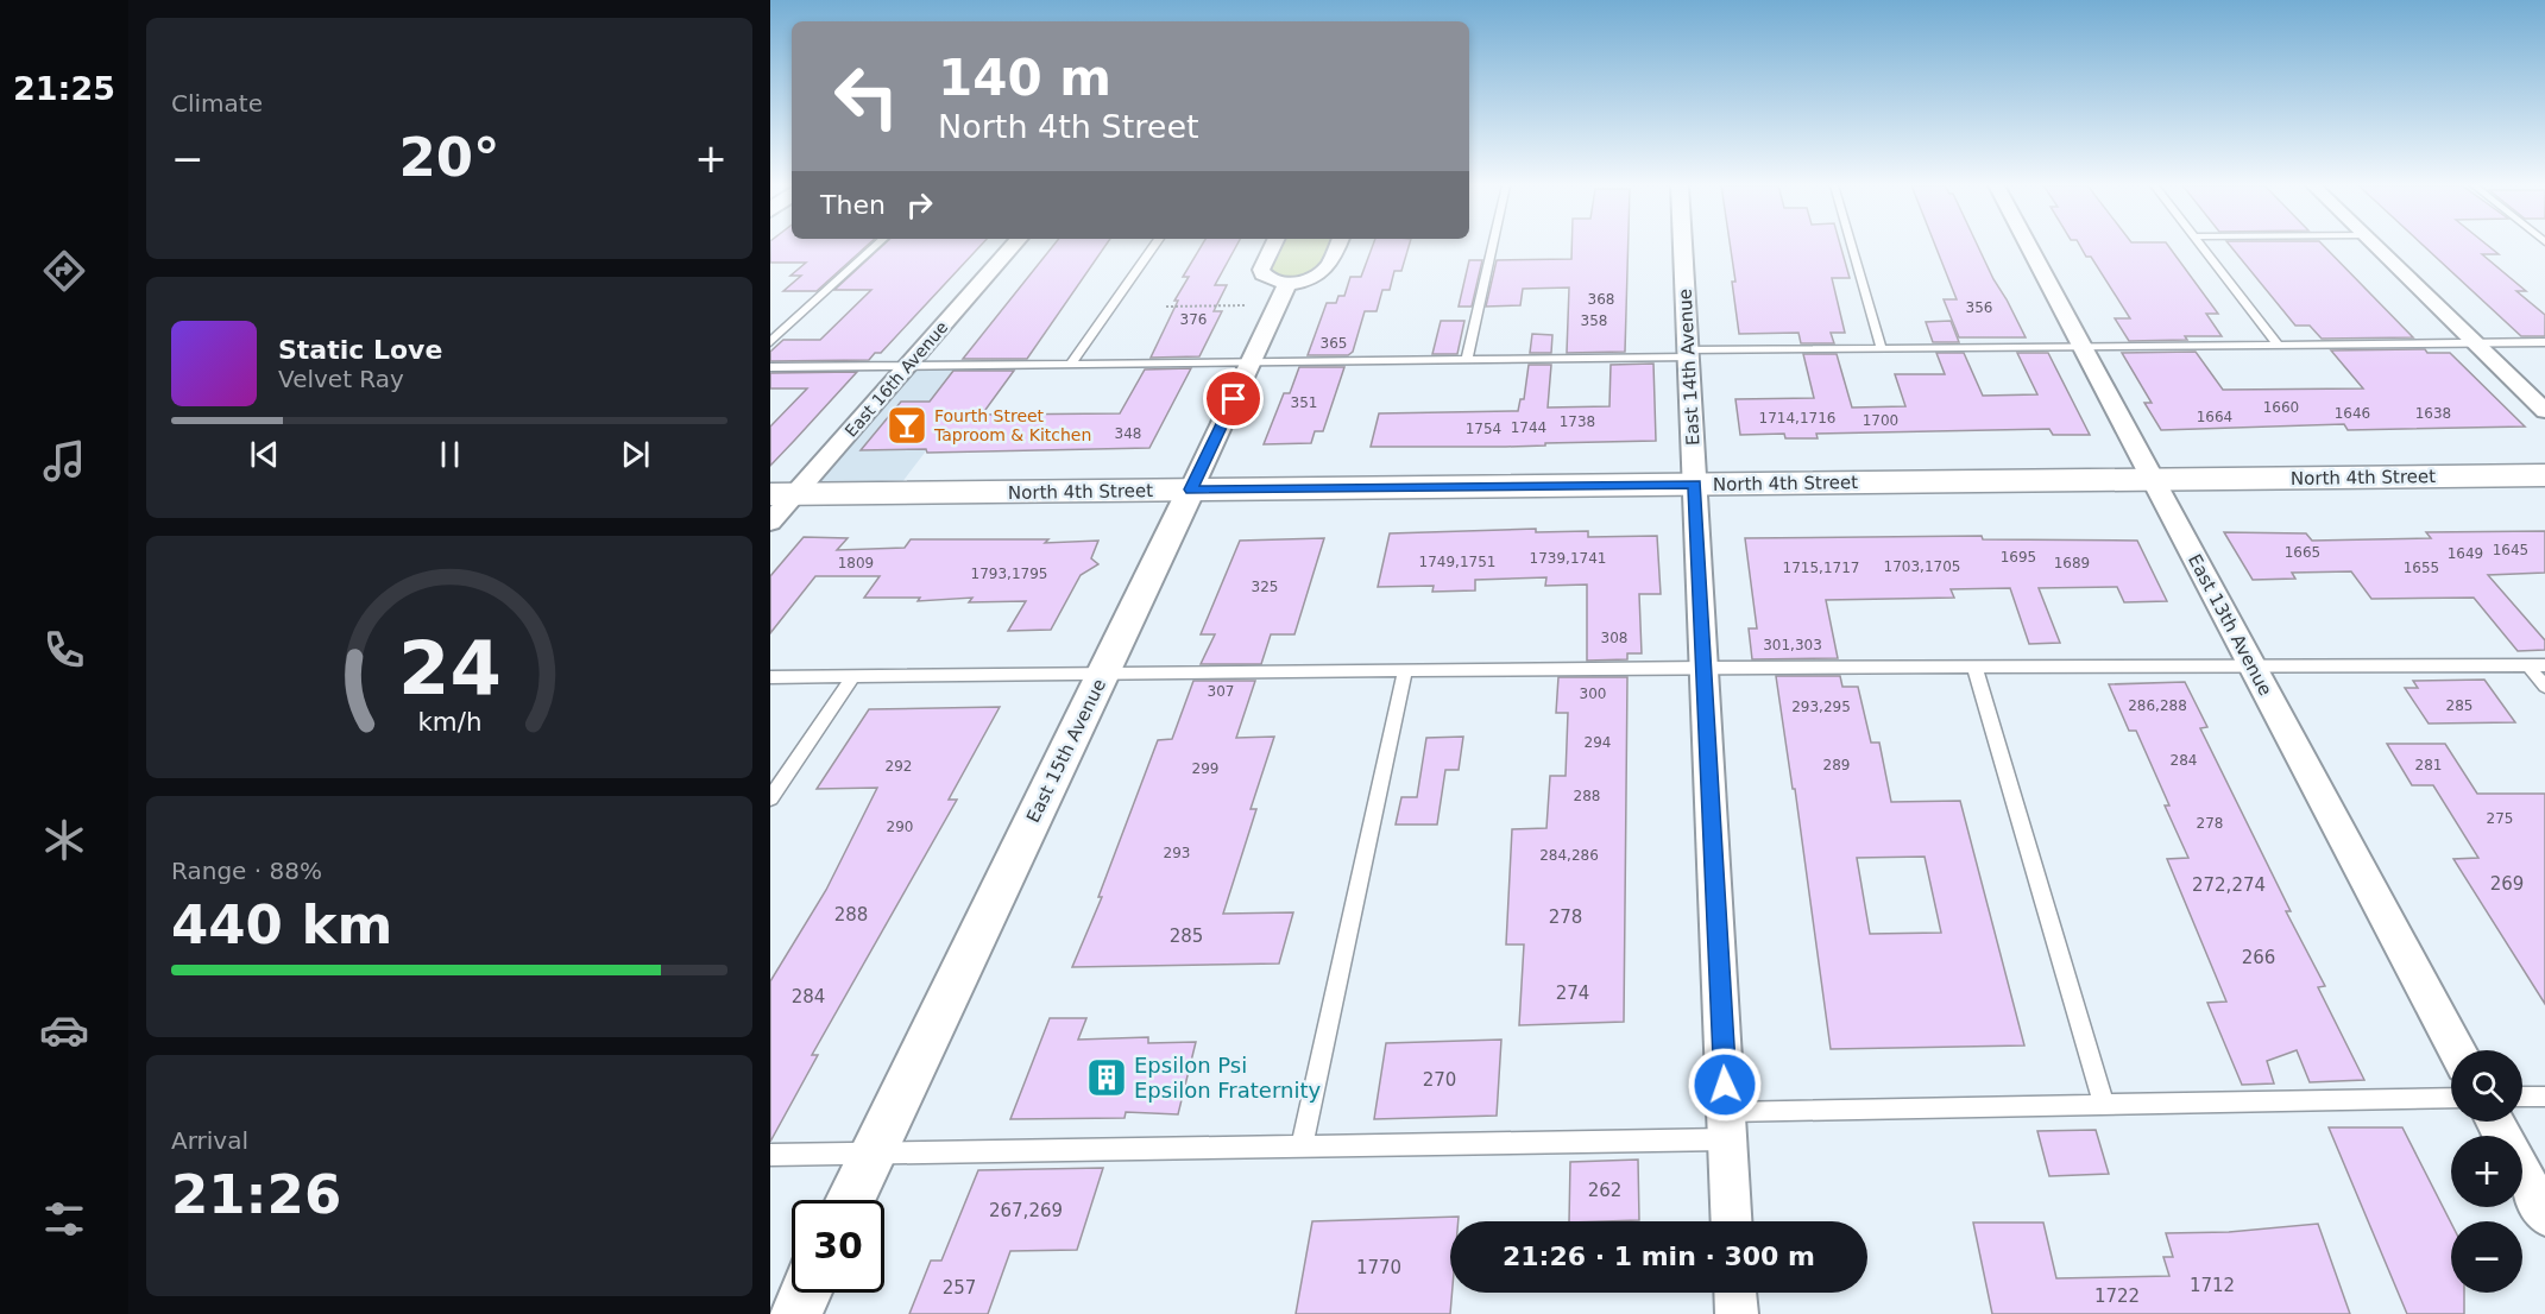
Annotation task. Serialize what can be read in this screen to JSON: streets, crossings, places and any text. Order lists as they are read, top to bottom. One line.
{"streets":{"main road":["North 4th Street"],"street":["East 14th Avenue","East 16th Avenue","East 13th Avenue","East 15th Avenue"]},"crossings":[["East 14th Avenue","North 4th Street"],["East 16th Avenue","North 4th Street"],["North 4th Street","East 13th Avenue"],["North 4th Street","East 15th Avenue"]],"places":{"bar":["Fourth Street Taproom & Kitchen"],"building":["Epsilon Psi Epsilon Fraternity"]},"house_numbers":["368","356","376","358","365","351","1660","1646","1638","1664","1714,1716","1700","1738","1744","1754","348","1645","1665","1649","1695","1739,1741","1749,1751","1809","1689","1703,1705","1715,1717","1655","1793,1795","325","308","301,303","307","300","286,288","285","293,295","294","284","289","281","292","299","288","275","278","290","293","284,286","269","272,274","288","278","285","266","274","284","270","262","267,269","1770","1712","257","1722"],"page":{"tabs":"21:25","tile":["Climate",["Range · 88%","440 km"],["Arrival","21:26"]],"turn":["140 m","North 4th Street"],"heat":["−","20°","+"],"then":"Then","song":["Static Love","Velvet Ray"],"map_buttons":["+","−"],"limit":"30","trip":"21:26 · 1 min · 300 m","gauge":["24","km/h"]}}
